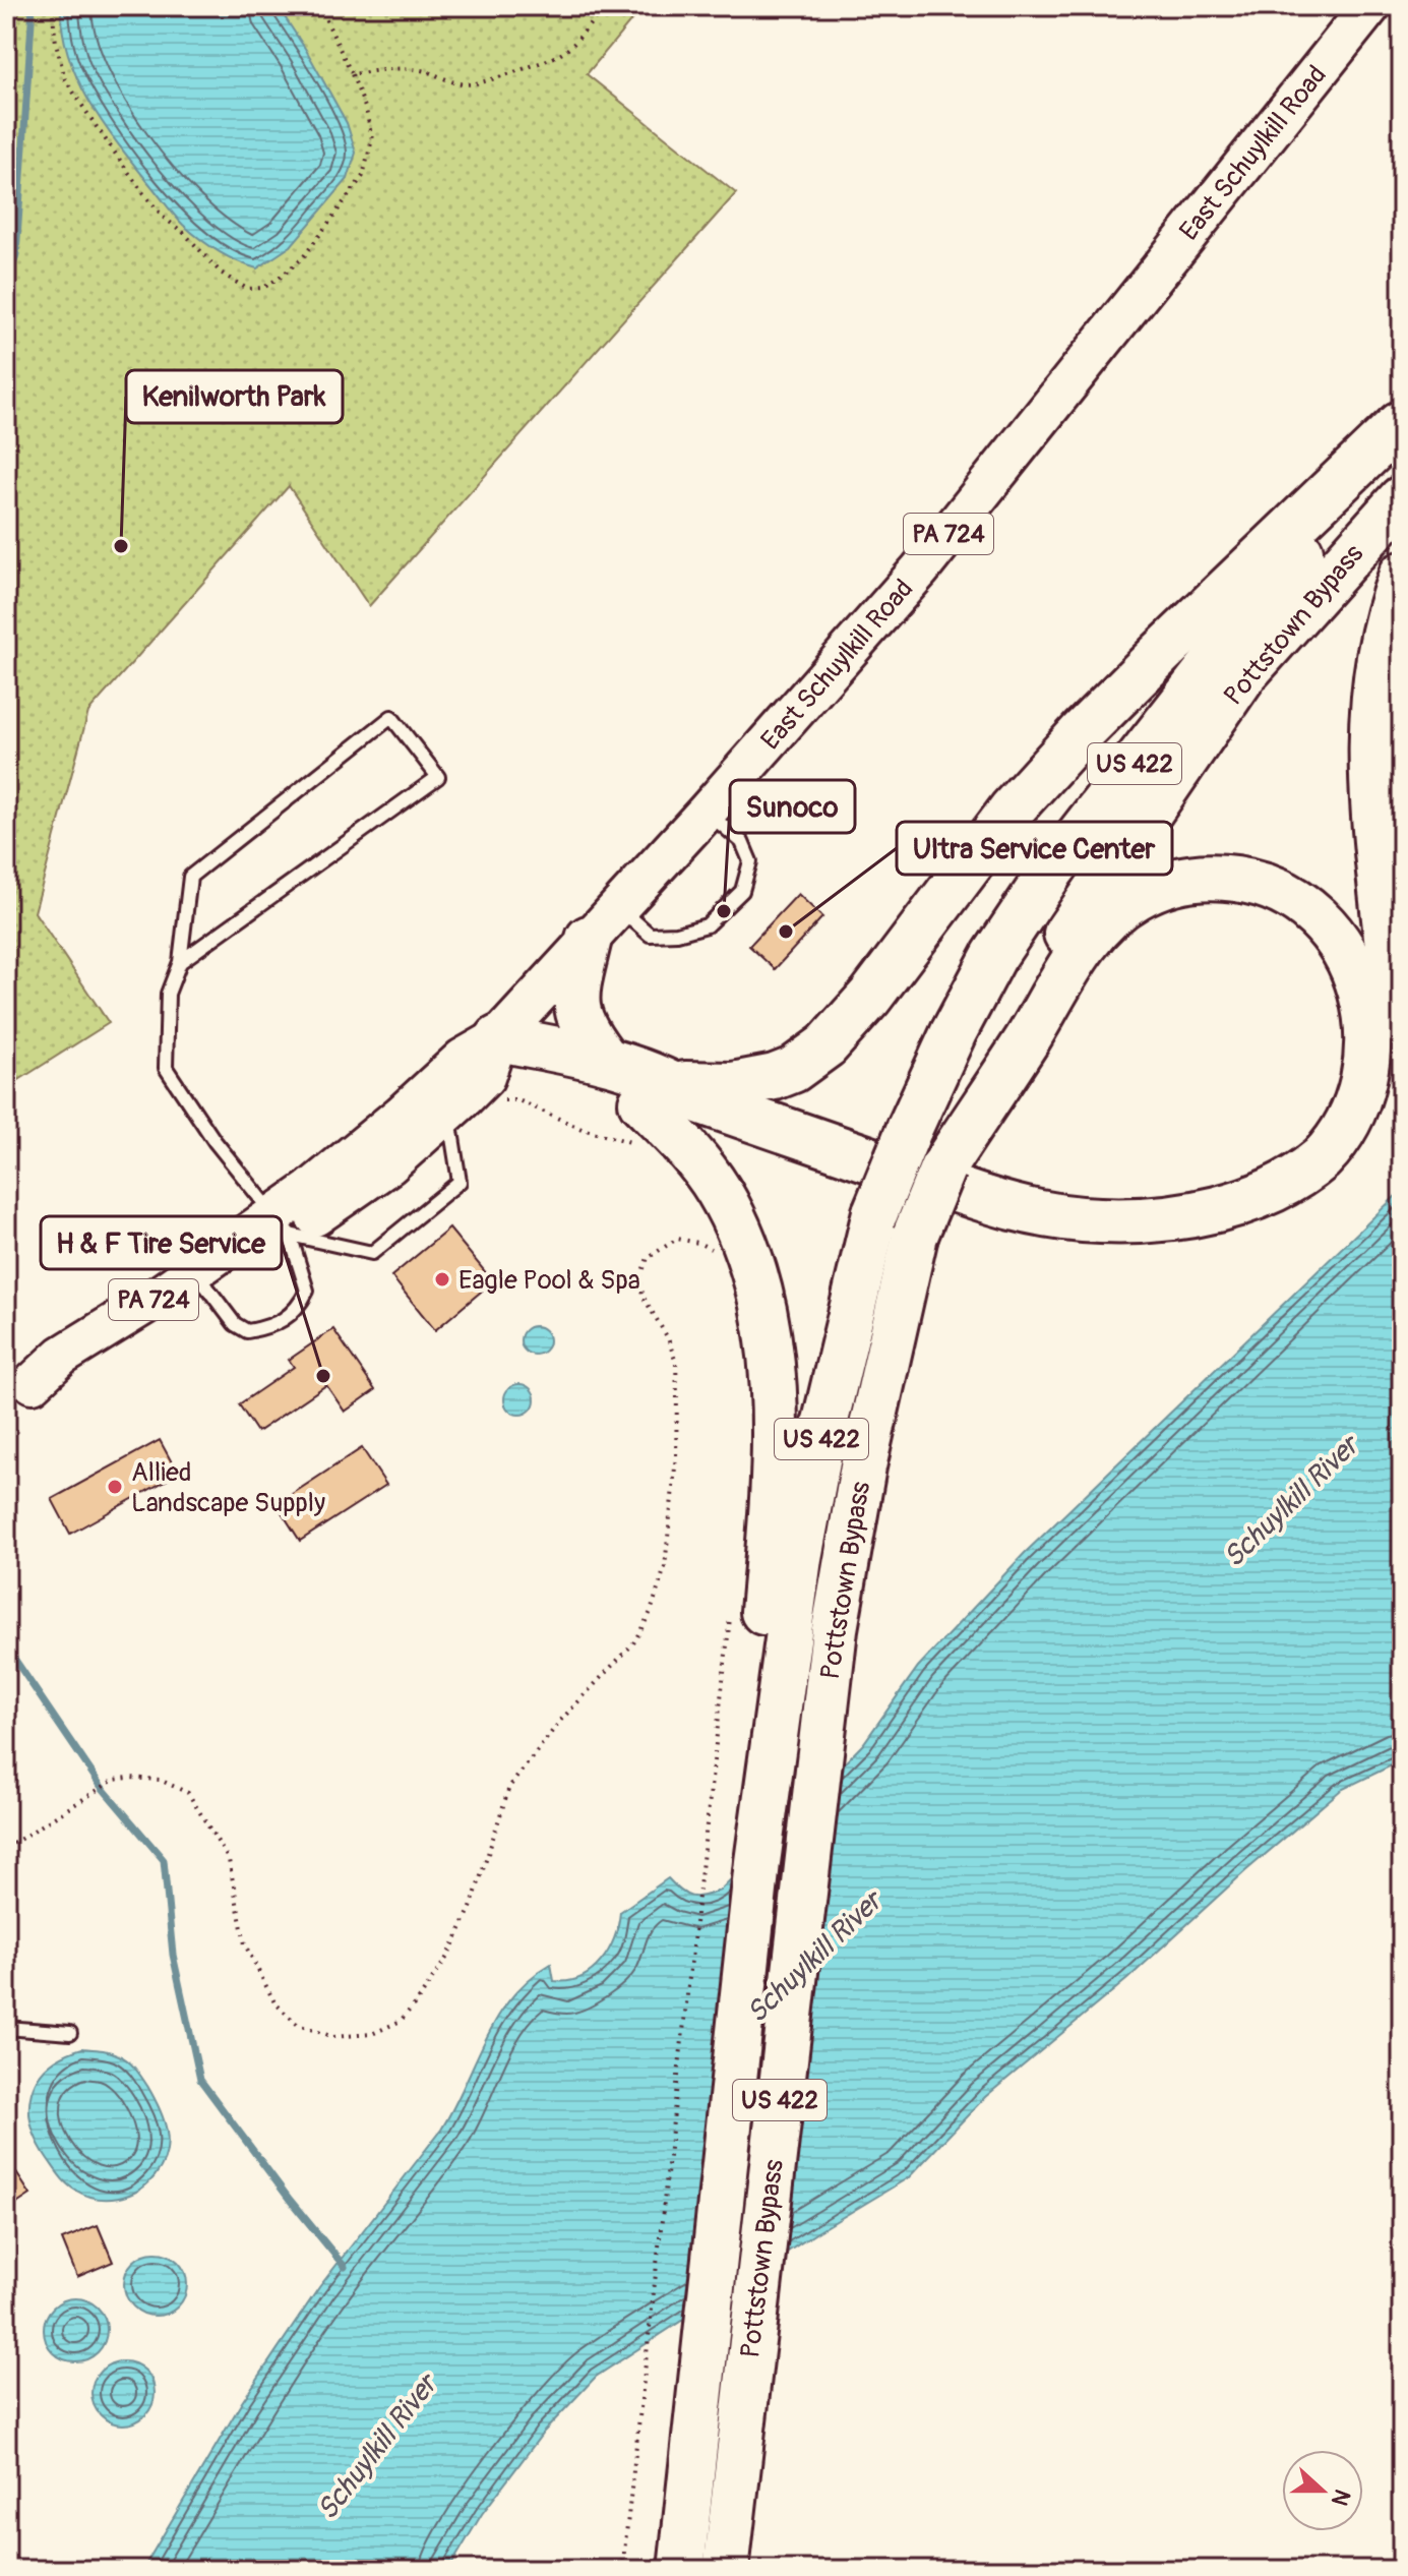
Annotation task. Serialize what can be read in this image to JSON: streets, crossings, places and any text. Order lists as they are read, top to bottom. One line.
{"streets":{"highway":["Pottstown Bypass","US 422"],"main road":["East Schuylkill Road","PA 724"]},"water":["Schuylkill River"],"places":["Kenilworth Park","Sunoco","Ultra Service Center","Eagle Pool & Spa","H & F Tire Service","Allied Landscape Supply"],"north":"right"}
